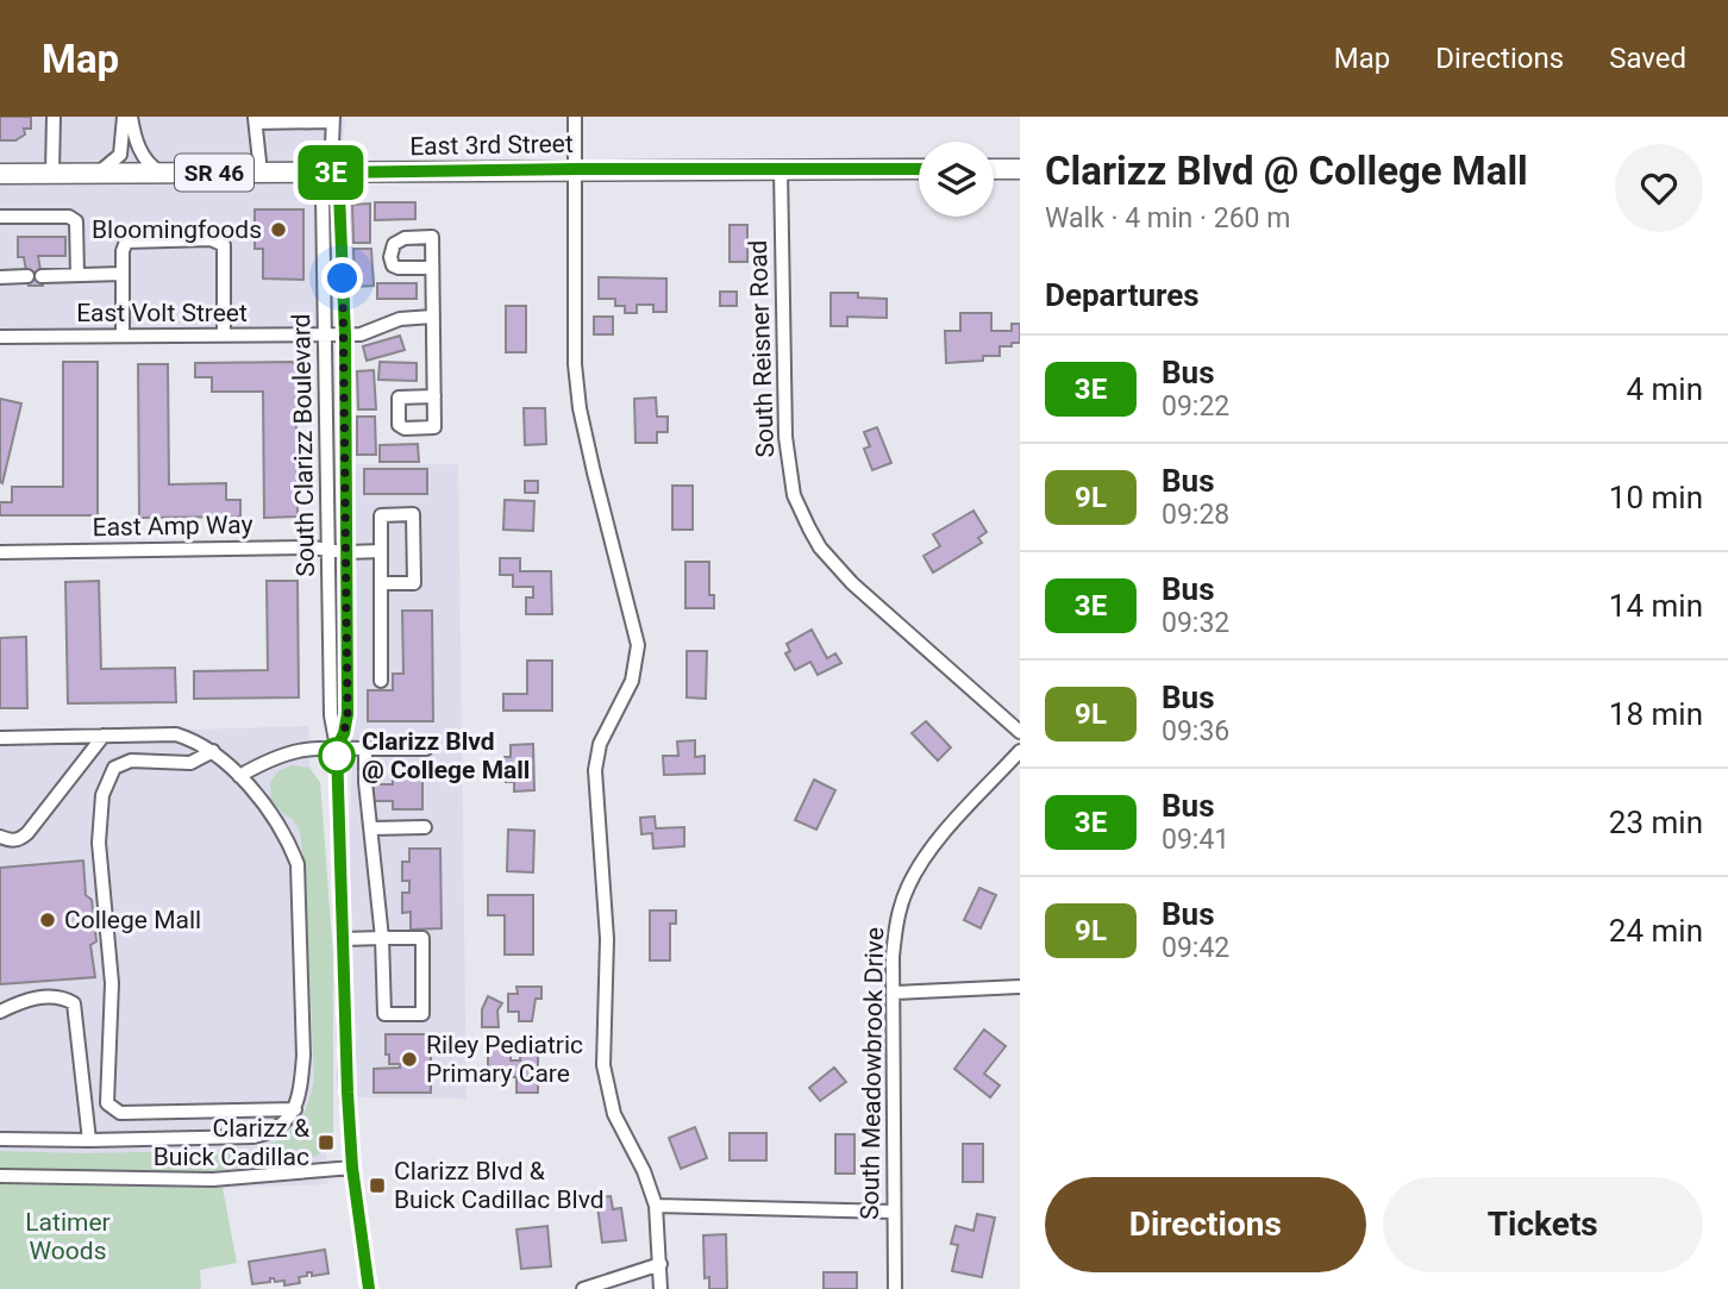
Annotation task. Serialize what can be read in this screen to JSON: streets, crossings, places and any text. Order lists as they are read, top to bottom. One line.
{"streets":{"highway":["East 3rd Street","SR 46"],"street":["East Volt Street","South Reisner Road","South Clarizz Boulevard","East Amp Way","South Meadowbrook Drive"]},"crossings":[["East 3rd Street","South Reisner Road"],["East 3rd Street","South Clarizz Boulevard"],["East Volt Street","South Clarizz Boulevard"],["South Clarizz Boulevard","East Amp Way"]],"parks":["Latimer Woods"],"places":{"other":["Bloomingfoods","Clarizz Blvd @ College Mall","College Mall","Riley Pediatric Primary Care"],"transit":["Clarizz & Buick Cadillac","Clarizz Blvd & Buick Cadillac Blvd"]},"lines":["bus line 3E"],"page":{"header":"Map","nav":["Map","Directions","Saved"],"on_map":"3E","heading":[["Clarizz Blvd @ College Mall","Walk · 4 min · 260 m"],"Departures"],"list":[{"mark":"3E","name":"Bus","note":"09:22","value":"4 min"},{"mark":"9L","name":"Bus","note":"09:28","value":"10 min"},{"mark":"3E","name":"Bus","note":"09:32","value":"14 min"},{"mark":"9L","name":"Bus","note":"09:36","value":"18 min"},{"mark":"3E","name":"Bus","note":"09:41","value":"23 min"},{"mark":"9L","name":"Bus","note":"09:42","value":"24 min"}],"buttons":["Directions","Tickets"]}}
